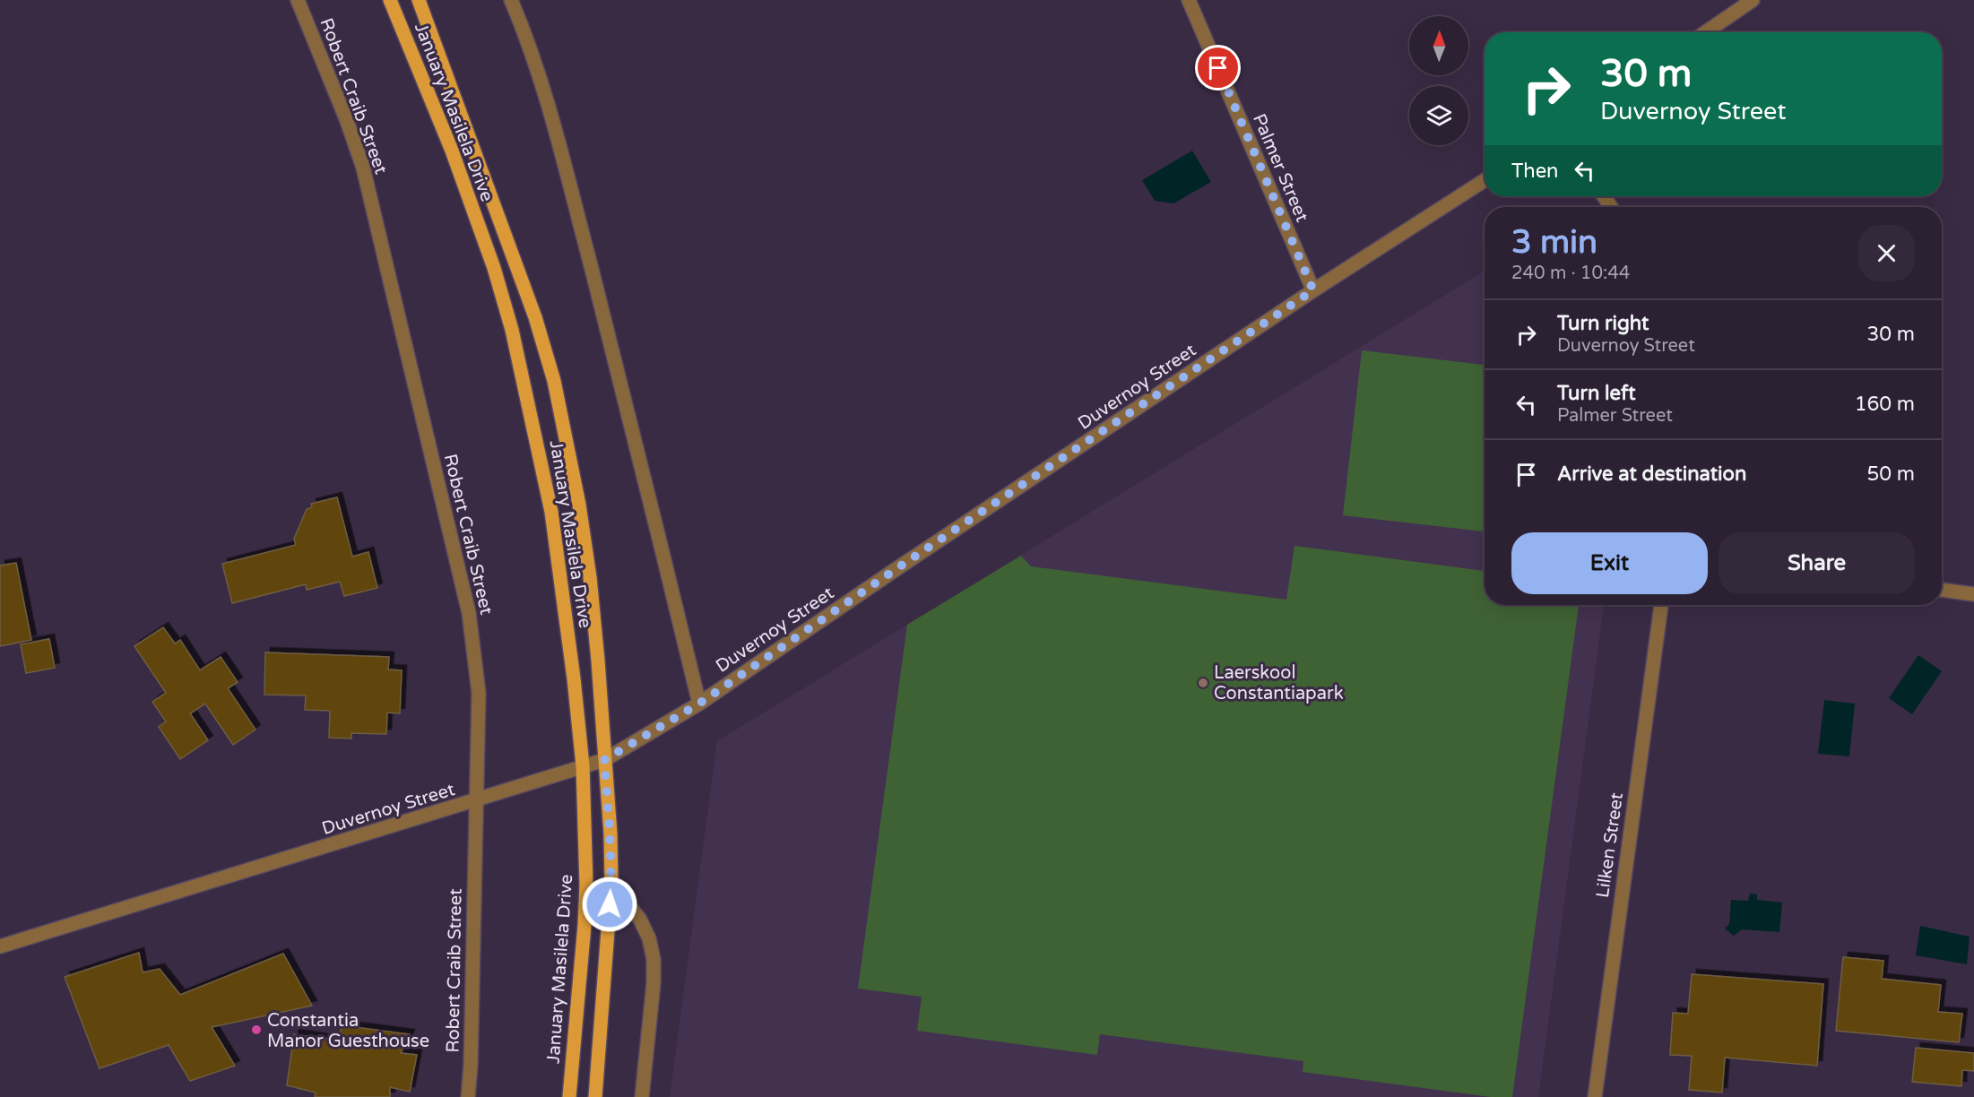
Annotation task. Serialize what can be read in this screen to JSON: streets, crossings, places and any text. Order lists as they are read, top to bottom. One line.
{"streets":{"main road":["January Masilela Drive"],"street":["Robert Craib Street","Palmer Street","Duvernoy Street","Lilken Street"]},"crossings":[["Robert Craib Street","Duvernoy Street"],["January Masilela Drive","Duvernoy Street"],["Palmer Street","Duvernoy Street"]],"places":["Laerskool Constantiapark","Constantia Manor Guesthouse"],"north":"top","page":{"turn":["30 m","Duvernoy Street"],"then":"Then","heading":["3 min","240 m · 10:44"],"list":[{"name":"Turn right","note":"Duvernoy Street","value":"30 m"},{"name":"Turn left","note":"Palmer Street","value":"160 m"},{"name":"Arrive at destination","value":"50 m"}],"buttons":["Exit","Share"]}}
